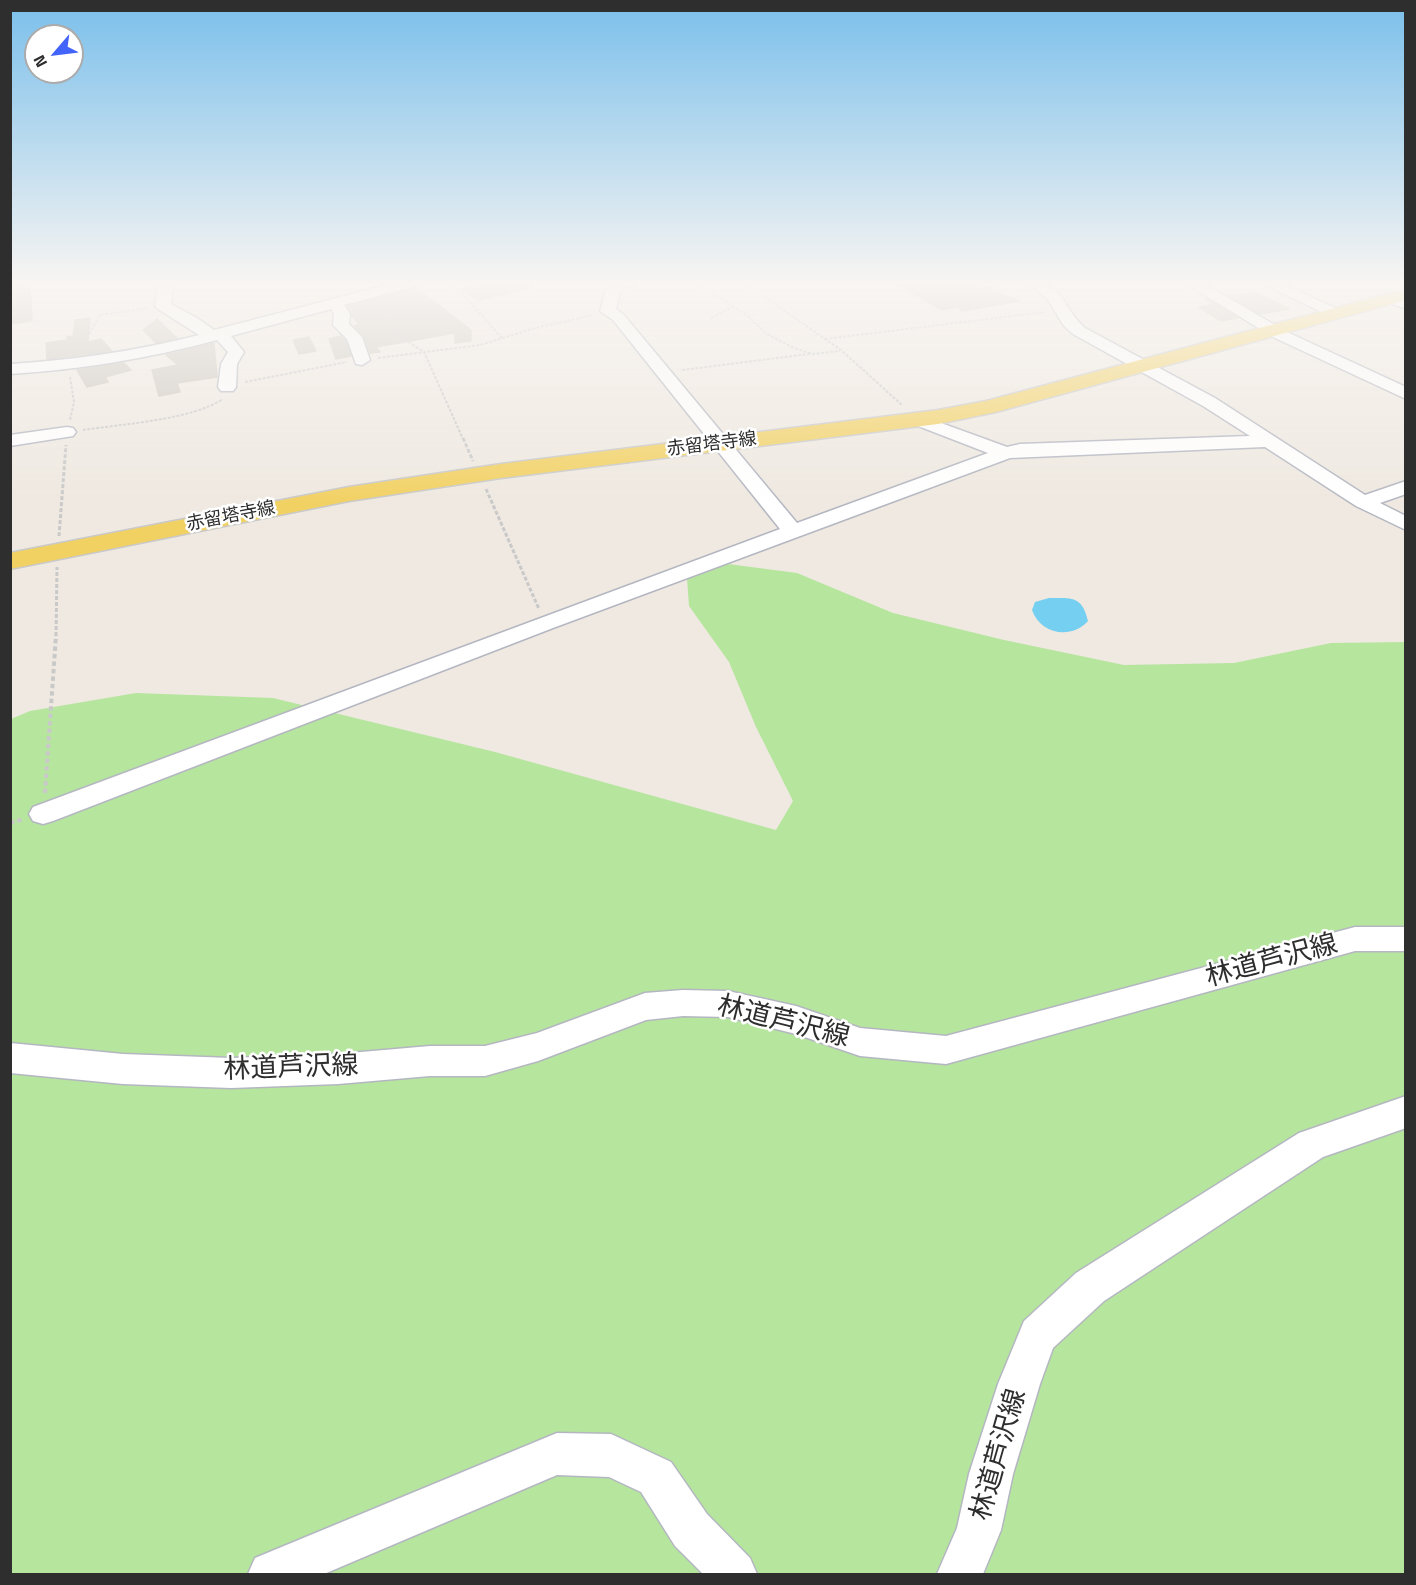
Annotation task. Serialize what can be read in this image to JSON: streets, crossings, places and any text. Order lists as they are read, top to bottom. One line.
{"streets":{"main road":["赤留塔寺線"],"street":["林道芦沢線"]},"north":"bottom left"}
